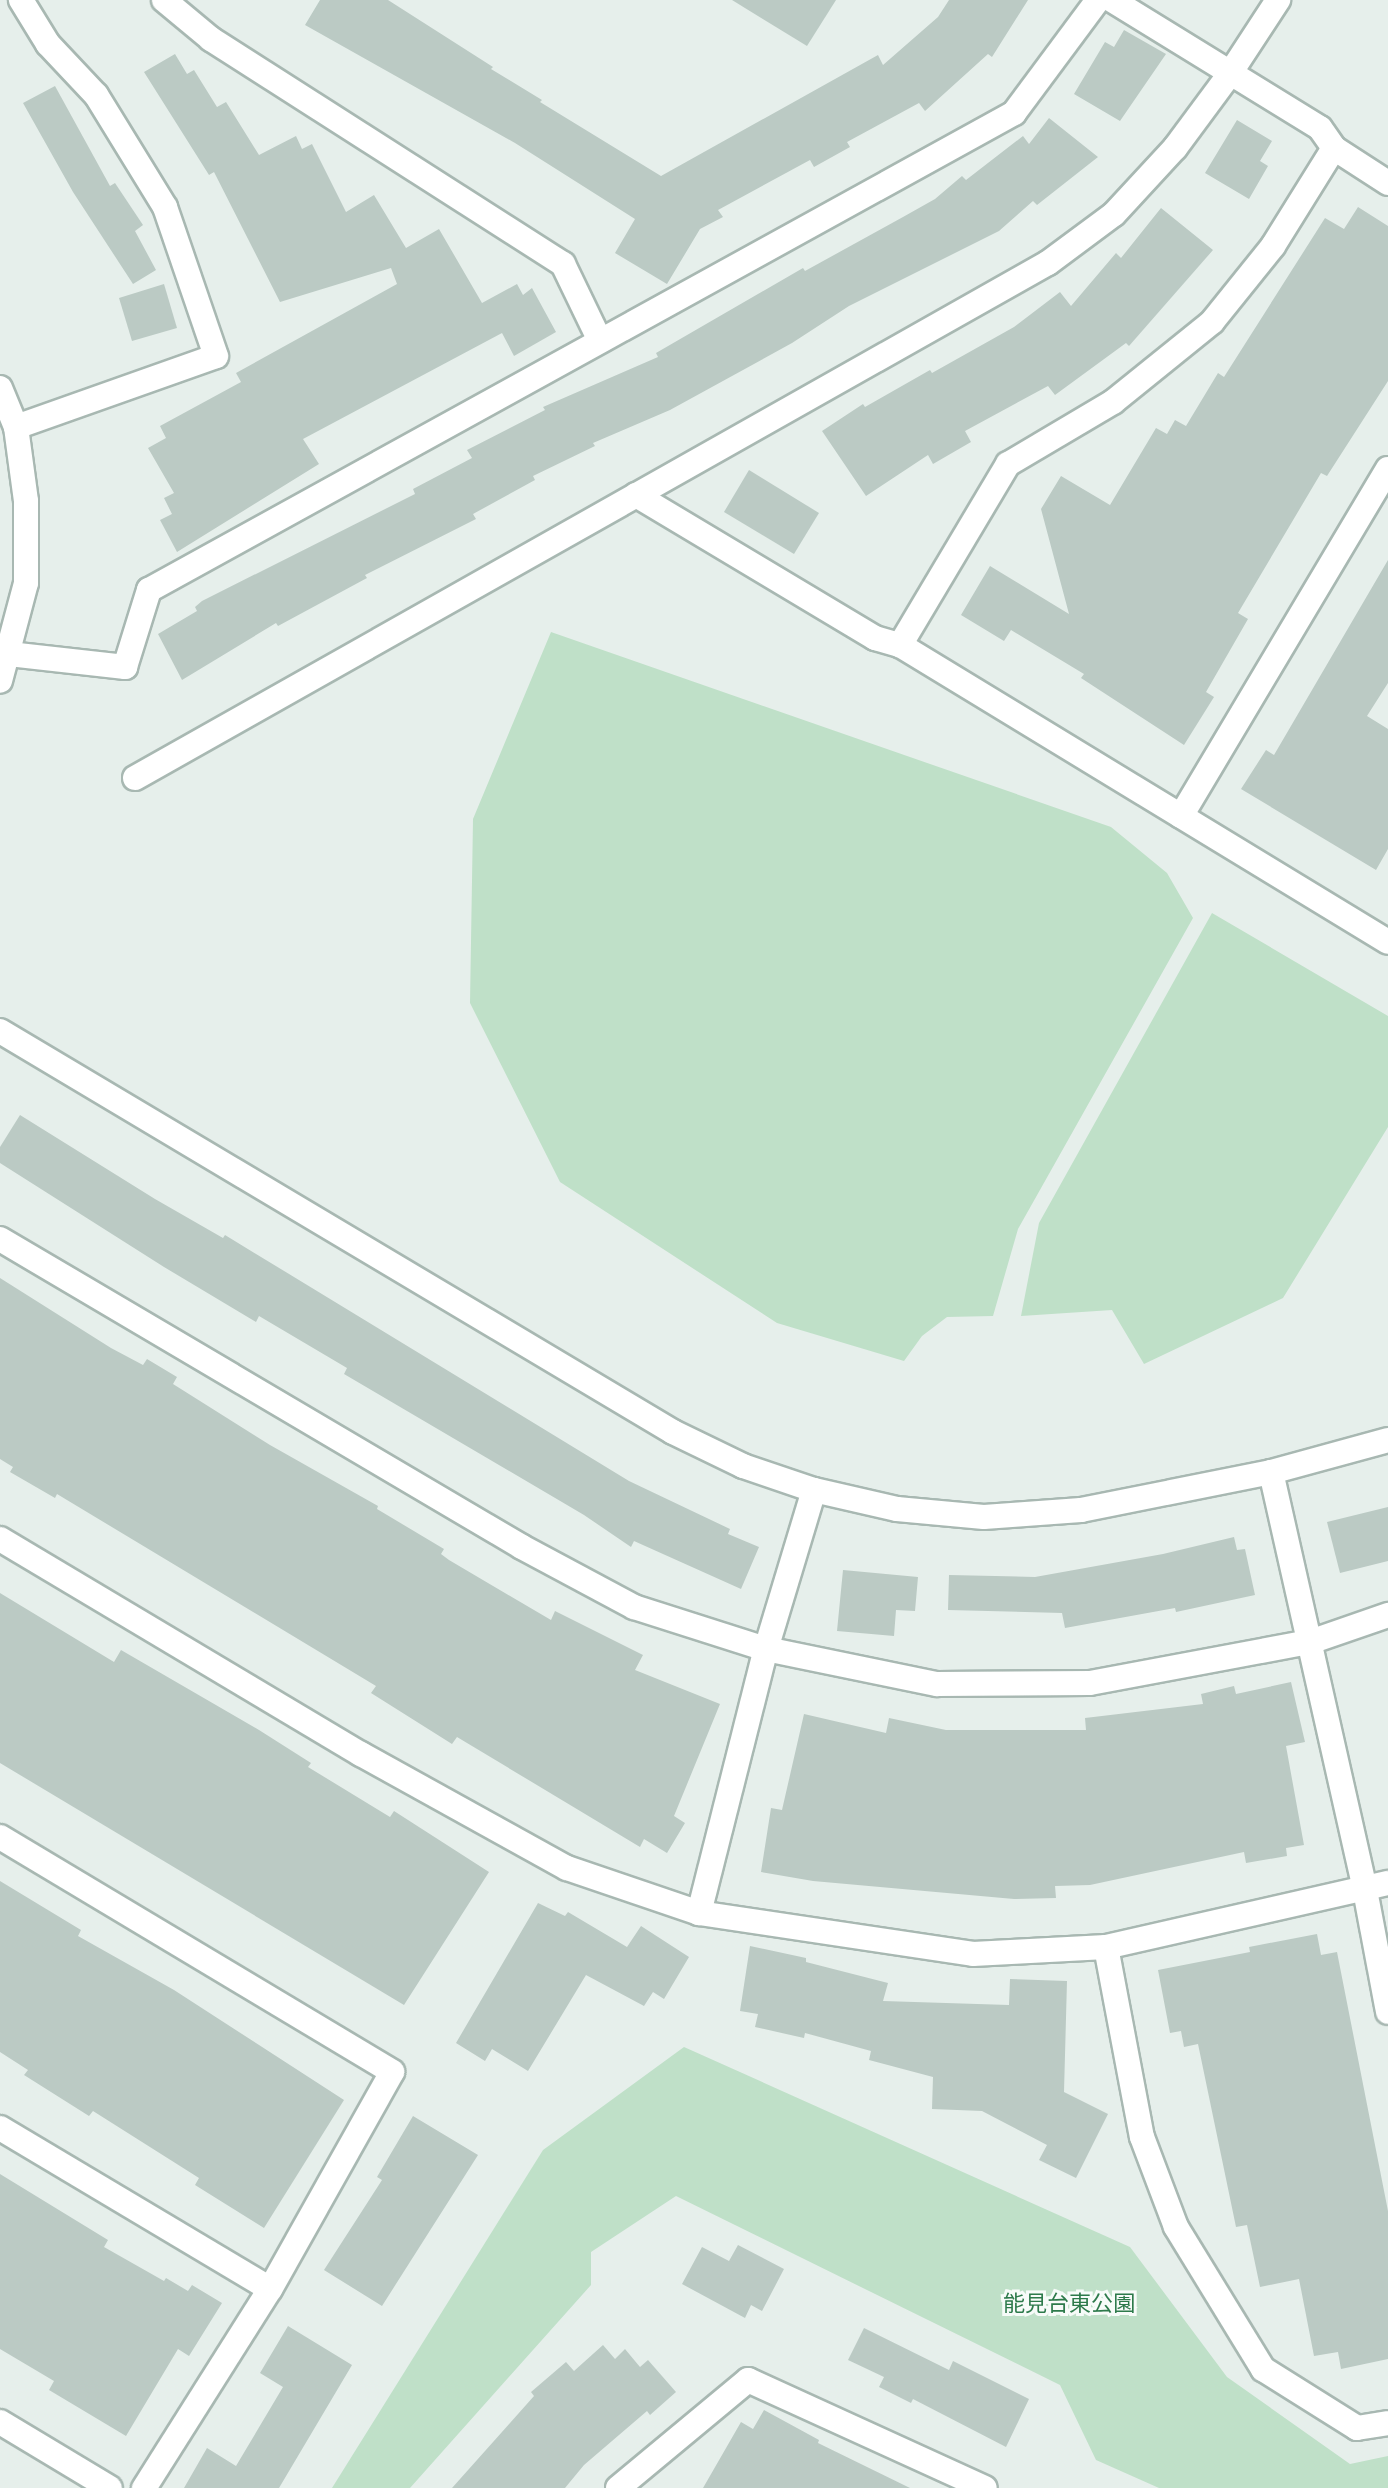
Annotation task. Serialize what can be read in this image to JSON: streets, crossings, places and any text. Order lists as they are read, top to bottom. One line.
{"parks":["能見台東公園"]}
